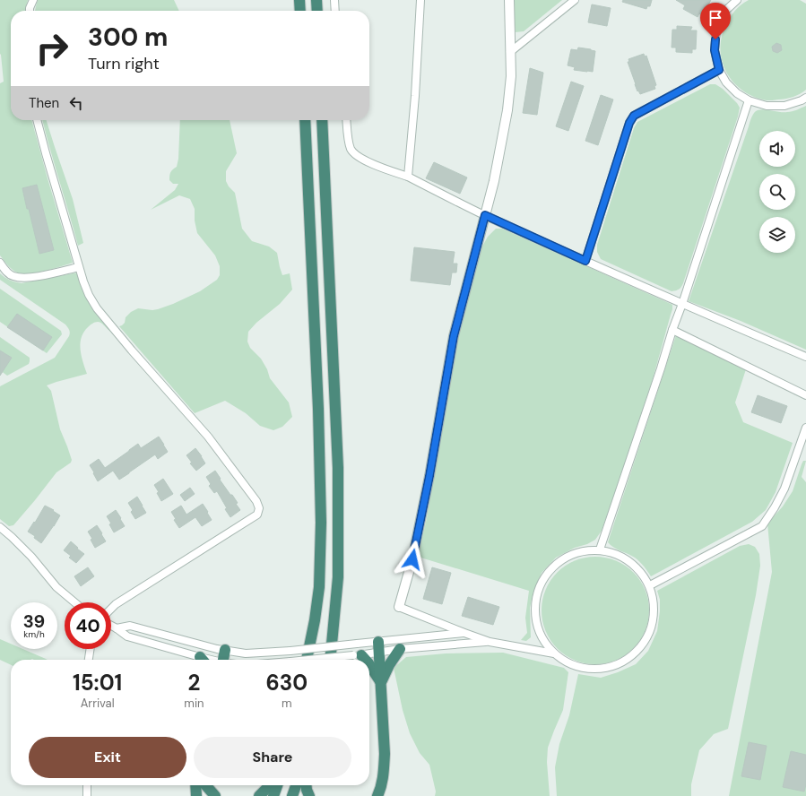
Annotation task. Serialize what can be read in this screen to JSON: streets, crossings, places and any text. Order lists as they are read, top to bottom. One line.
{"page":{"turn":["300 m","Turn right"],"then":"Then","speed":"39 km/h","limit":"40","eta":["15:01","Arrival","2","min","630","m"],"buttons":["Exit","Share"]}}
